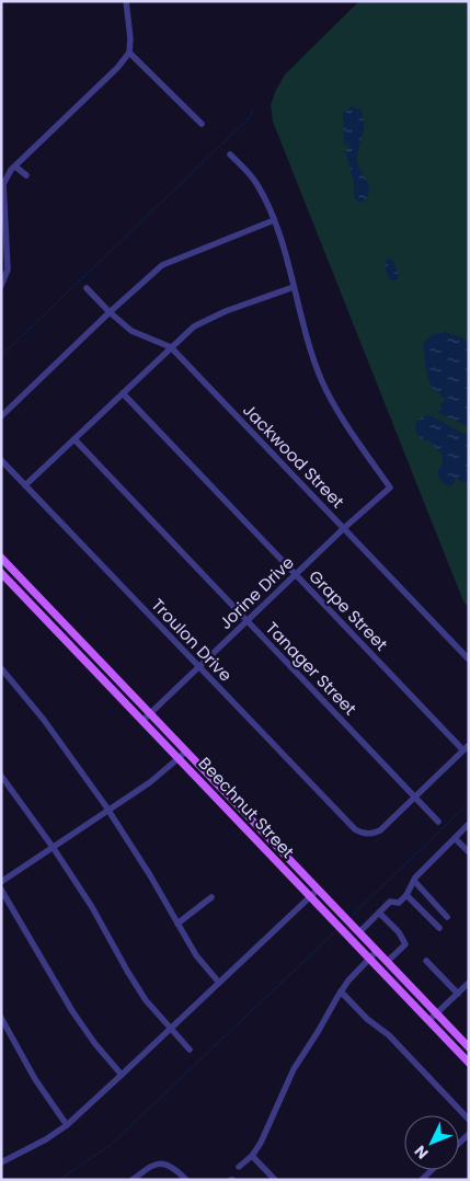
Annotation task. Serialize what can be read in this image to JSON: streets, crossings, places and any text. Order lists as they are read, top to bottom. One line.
{"streets":{"main road":["Beechnut Street"],"street":["Jackwood Street","Jorine Drive","Grape Street","Troulon Drive","Tanager Street"]},"crossings":[["Jackwood Street","Jorine Drive"],["Jorine Drive","Grape Street"],["Jorine Drive","Troulon Drive"],["Jorine Drive","Tanager Street"],["Jorine Drive","Beechnut Street"],["Troulon Drive","Tanager Street"]],"north":"bottom left"}
